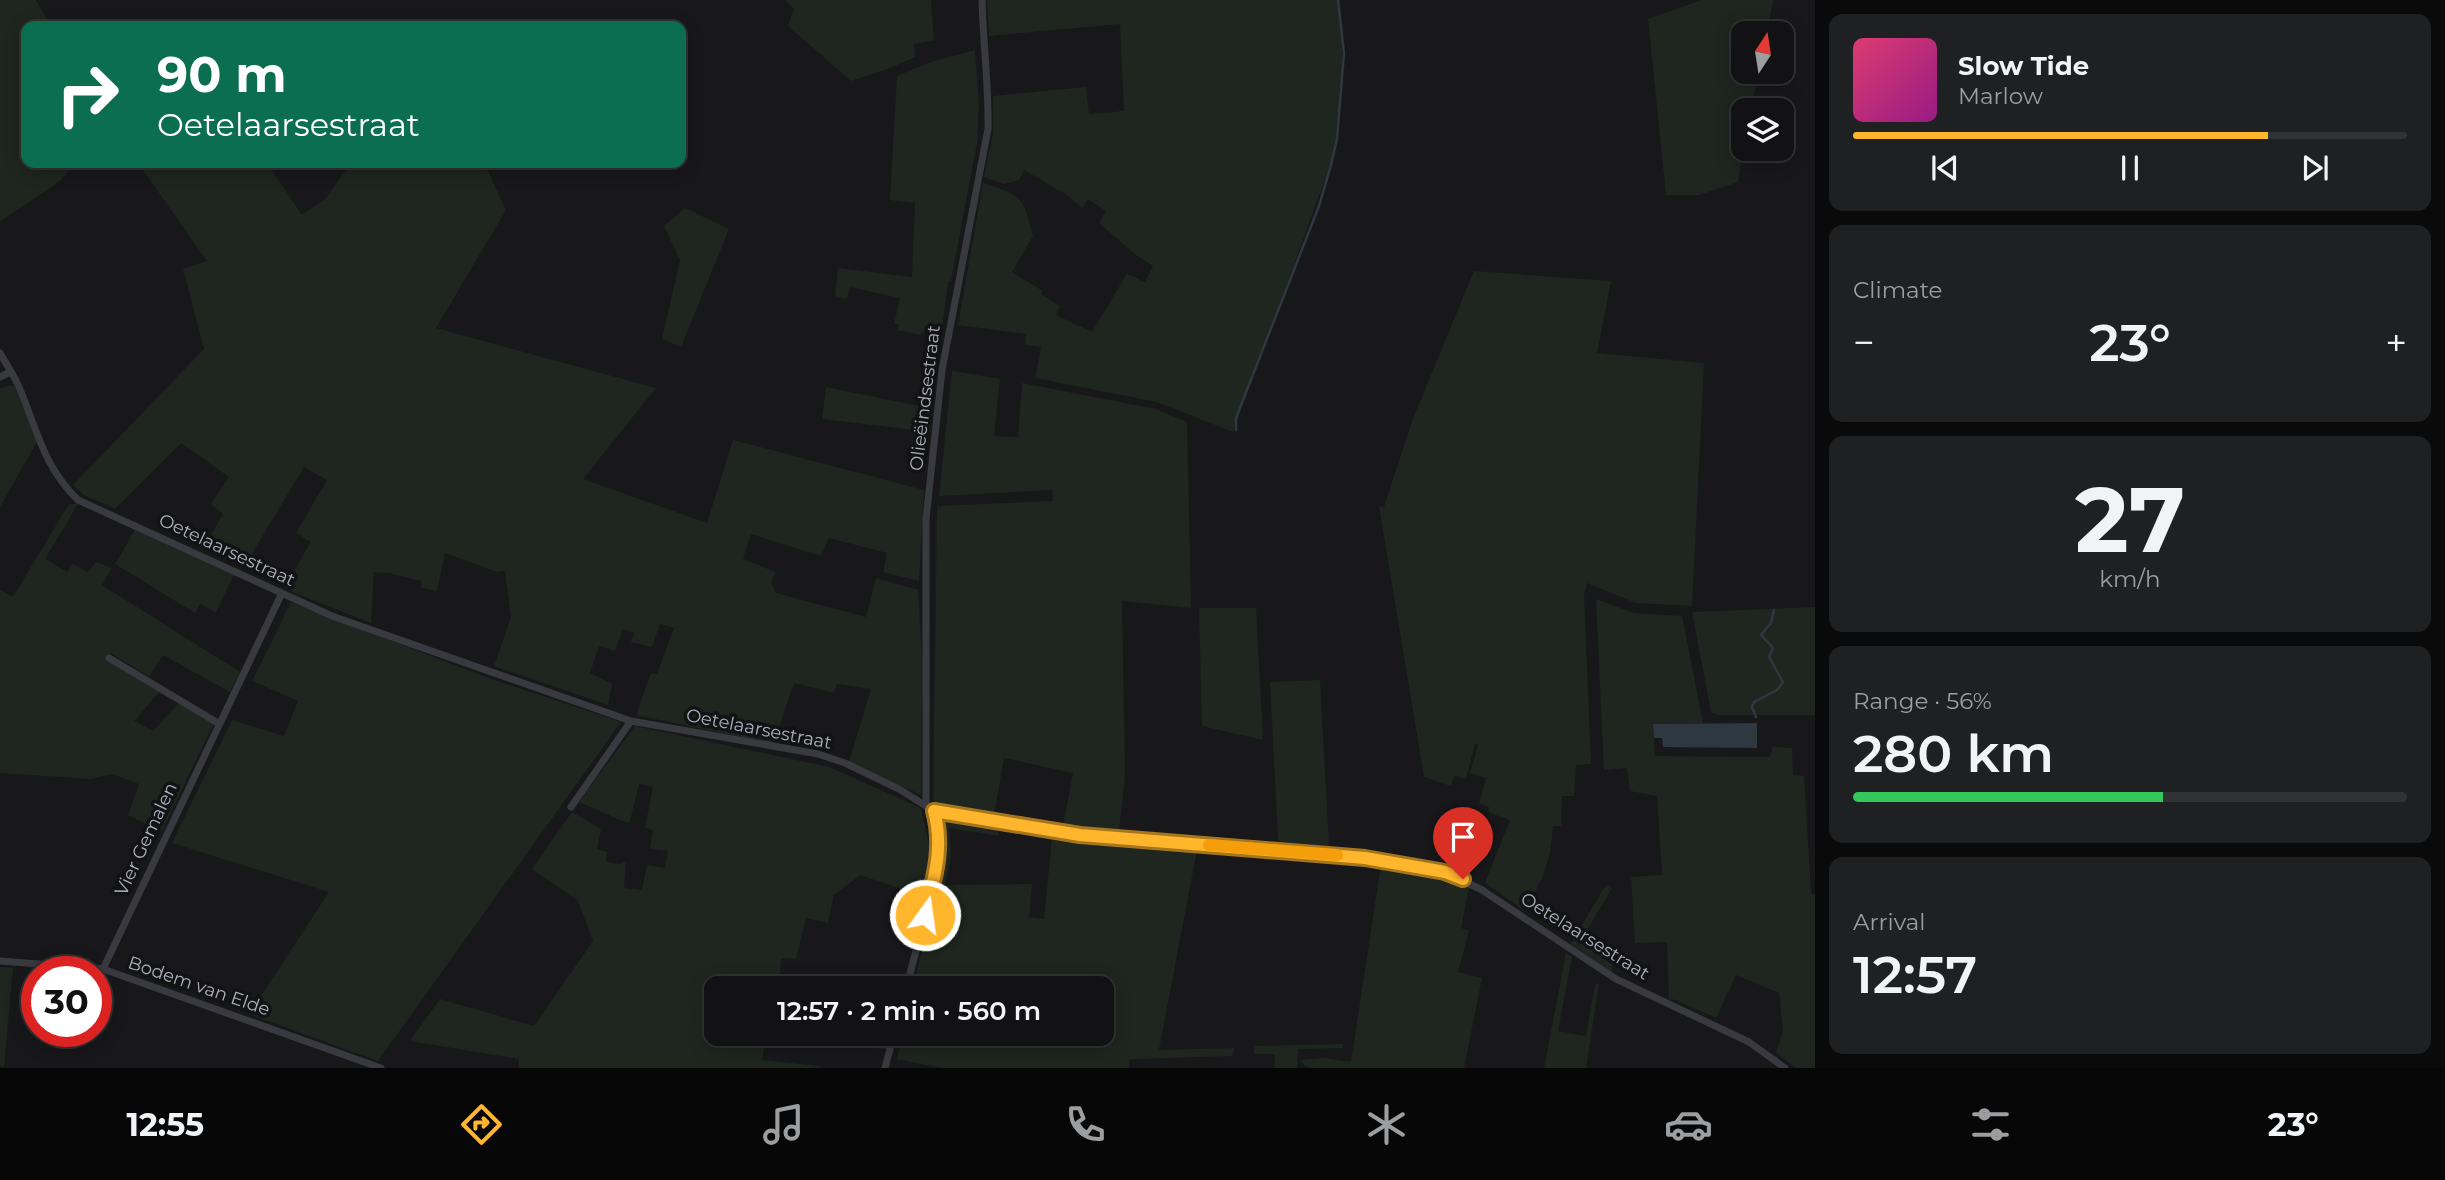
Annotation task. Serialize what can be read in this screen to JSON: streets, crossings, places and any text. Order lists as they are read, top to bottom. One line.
{"streets":{"street":["Olieëindsestraat","Oetelaarsestraat","Vier Gemalen","Bodem van Elde"]},"crossings":[["Olieëindsestraat","Oetelaarsestraat"],["Oetelaarsestraat","Vier Gemalen"]],"north":"top","page":{"turn":["90 m","Oetelaarsestraat"],"song":["Slow Tide","Marlow"],"tile":["Climate",["27","km/h"],["Range · 56%","280 km"],["Arrival","12:57"]],"heat":["−","23°","+"],"limit":"30","trip":"12:57 · 2 min · 560 m","tabs":["12:55","23°"]}}
